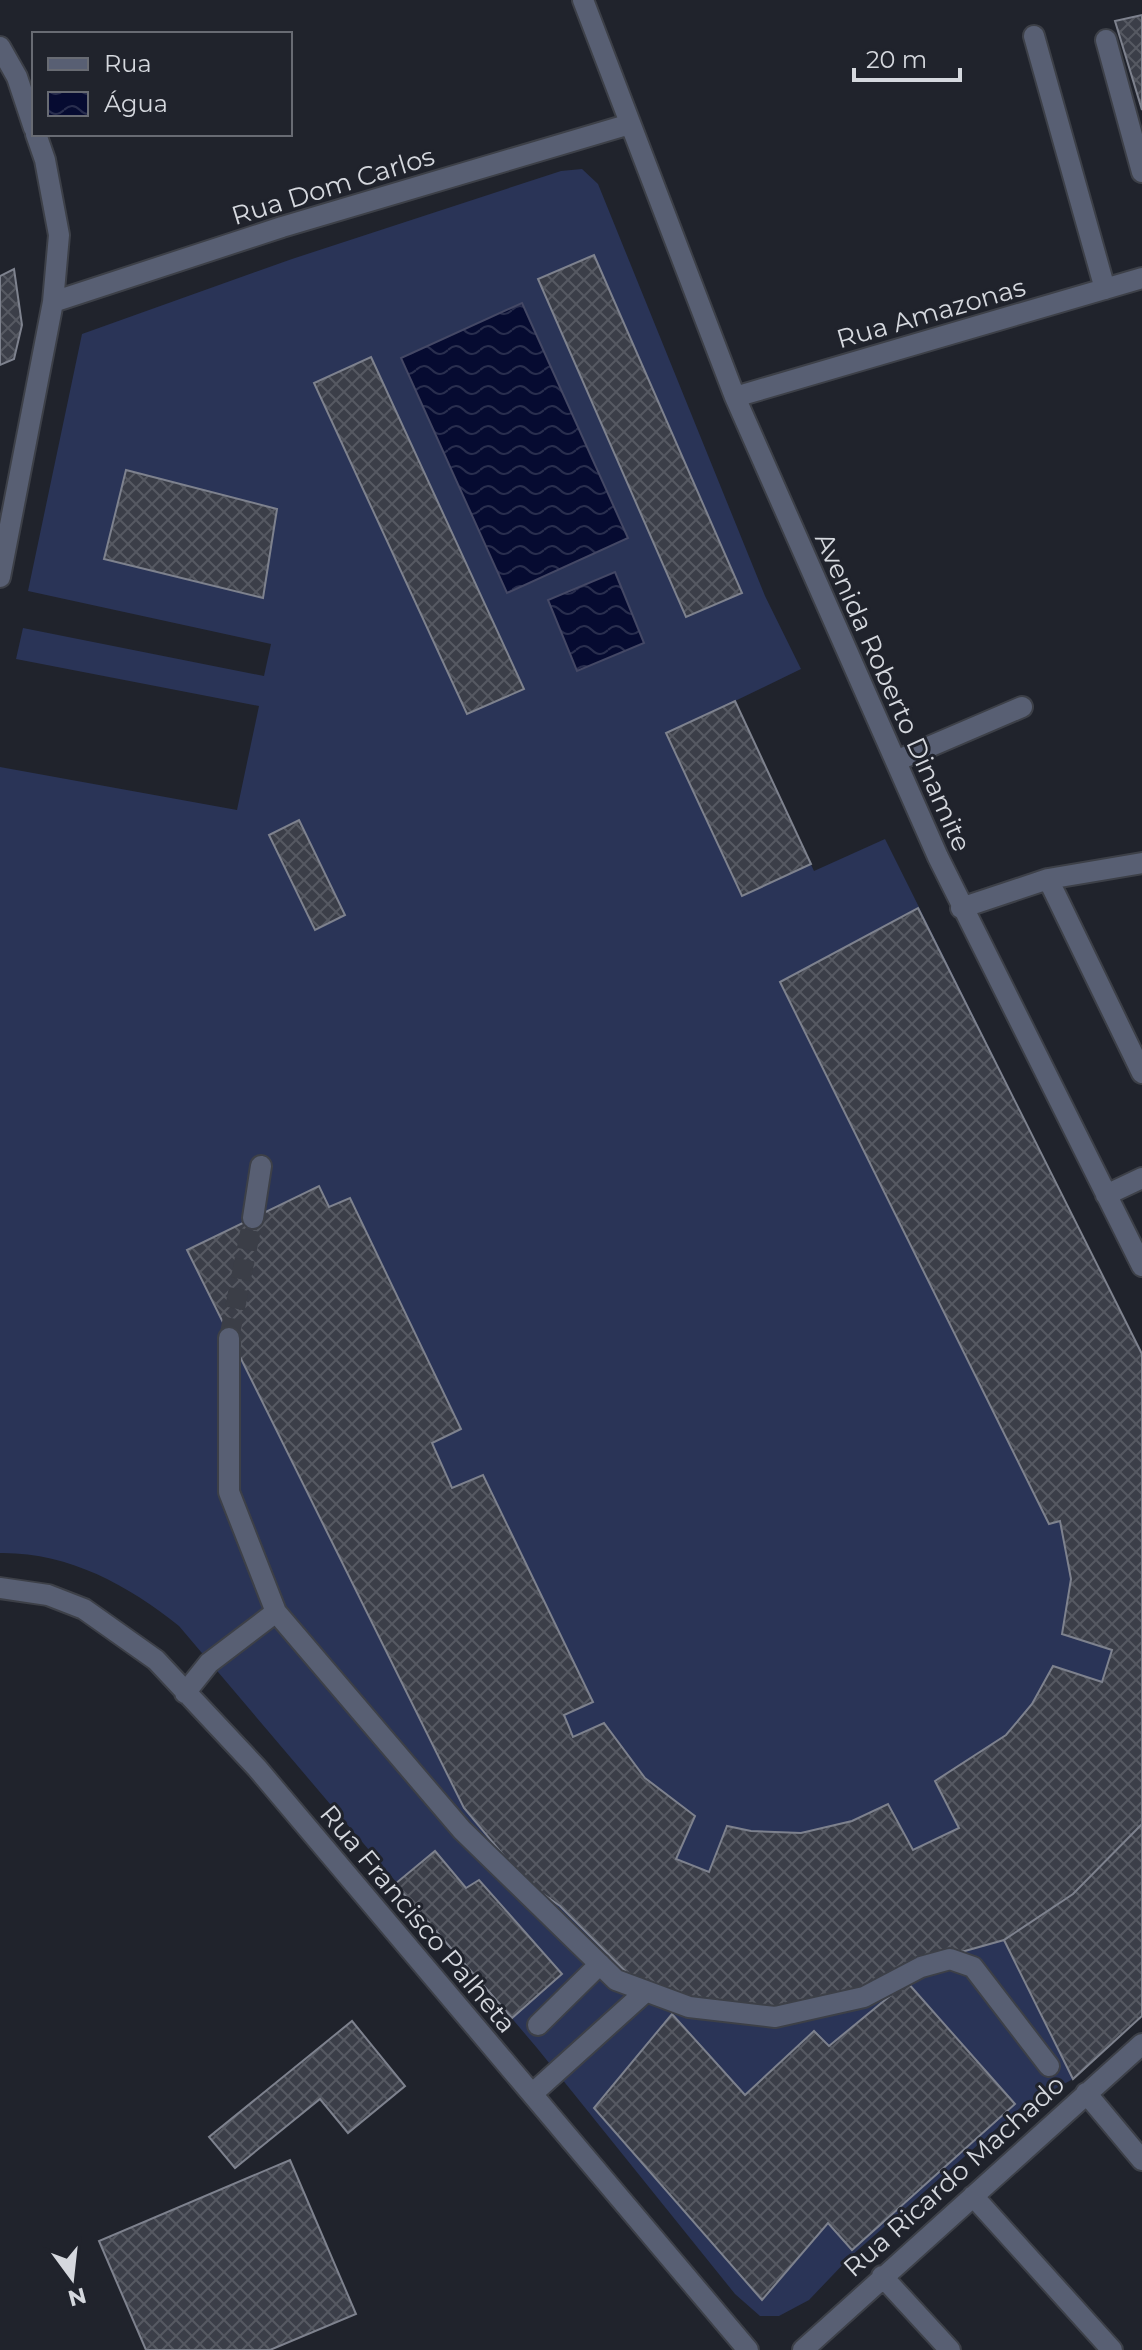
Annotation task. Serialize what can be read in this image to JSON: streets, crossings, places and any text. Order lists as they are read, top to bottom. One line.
{"streets":{"street":["Rua Dom Carlos","Rua Amazonas","Avenida Roberto Dinamite","Rua Francisco Palheta","Rua Ricardo Machado"]},"crossings":[["Rua Dom Carlos","Avenida Roberto Dinamite"],["Rua Amazonas","Avenida Roberto Dinamite"]],"legend":["Rua","Água"],"scale_bar":"20 m","north":"bottom"}
